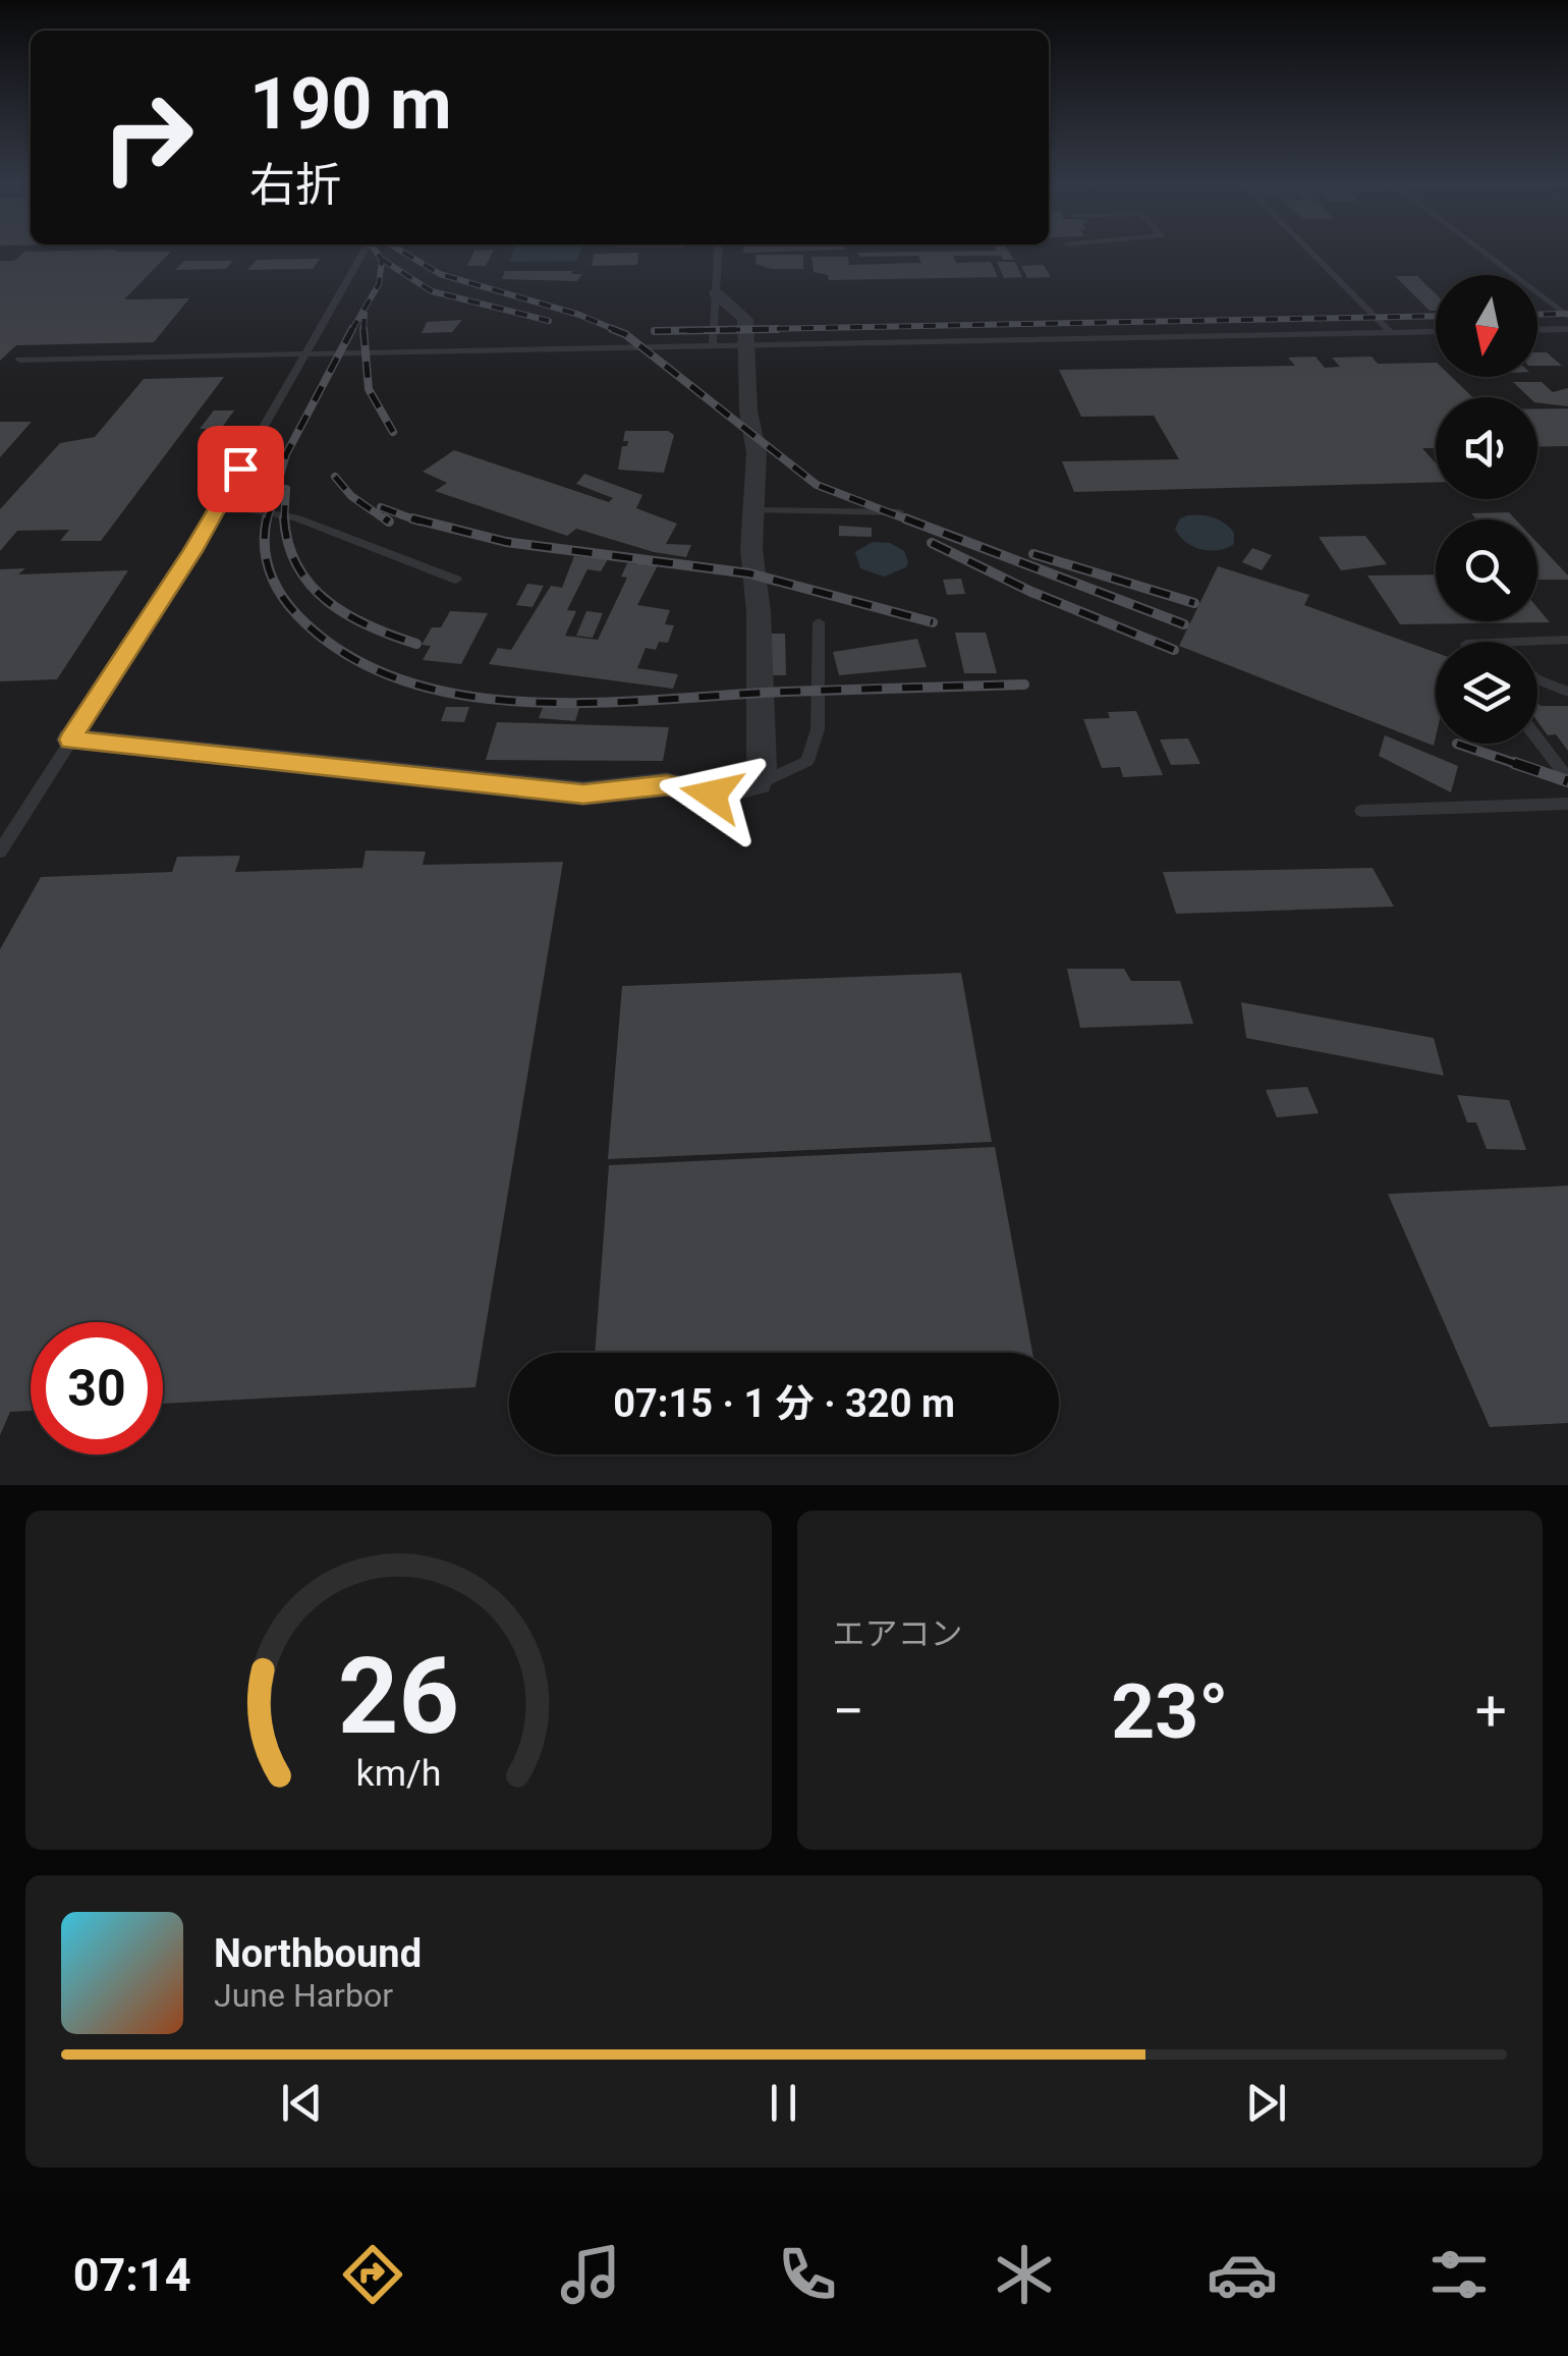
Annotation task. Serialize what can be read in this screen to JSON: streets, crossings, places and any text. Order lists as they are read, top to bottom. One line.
{"north":"bottom","page":{"turn":["190 m","右折"],"limit":"30","trip":"07:15 · 1 分 · 320 m","tile":"エアコン","heat":["−","23°","+"],"song":["Northbound","June Harbor"],"tabs":"07:14","gauge":["26","km/h"]}}
